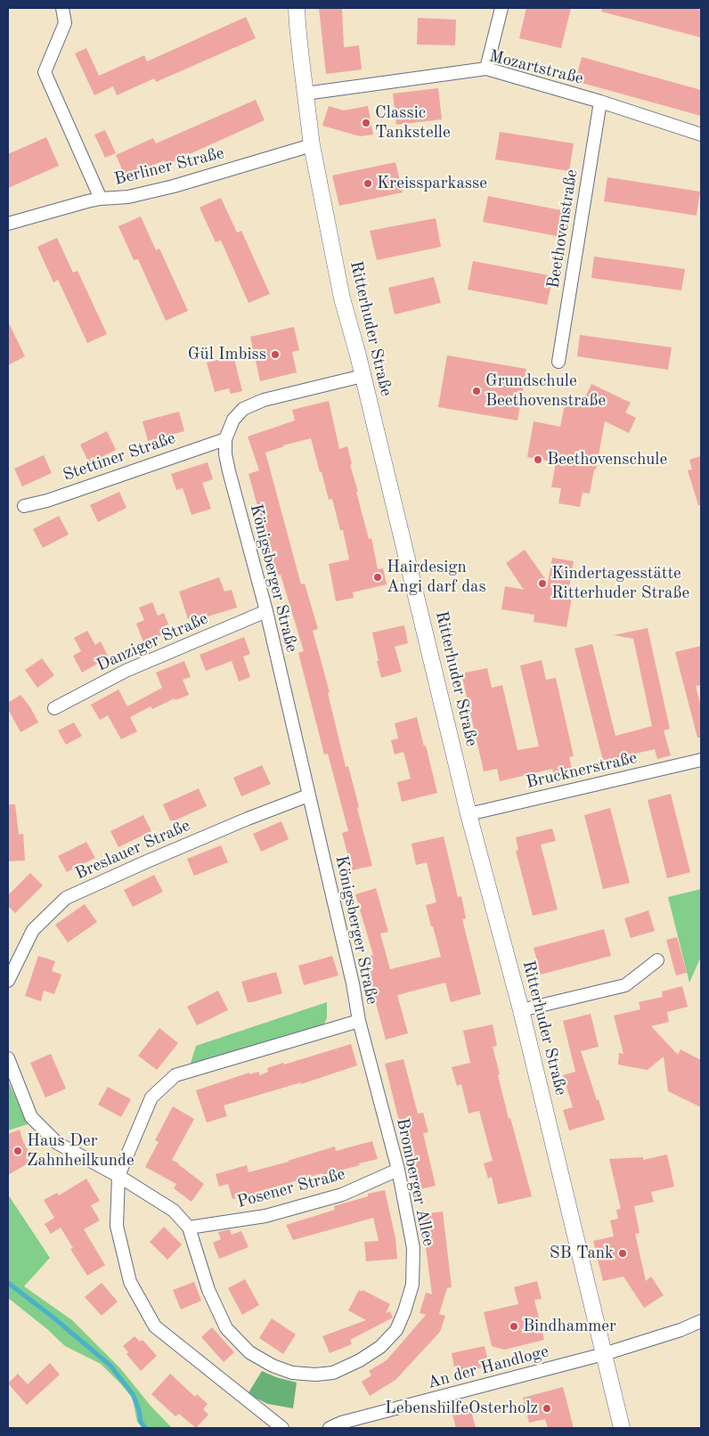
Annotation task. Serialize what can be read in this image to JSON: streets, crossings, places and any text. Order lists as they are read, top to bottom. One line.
{"streets":{"street":["Mozartstraße","Berliner Straße","Beethovenstraße","Ritterhuder Straße","Stettiner Straße","Königsberger Straße","Danziger Straße","Brucknerstraße","Breslauer Straße","Bromberger Allee","Posener Straße","An der Handloge"]},"crossings":[["Mozartstraße","Beethovenstraße"],["Mozartstraße","Ritterhuder Straße"],["Berliner Straße","Ritterhuder Straße"],["Ritterhuder Straße","Königsberger Straße"],["Ritterhuder Straße","Brucknerstraße"],["Ritterhuder Straße","An der Handloge"],["Stettiner Straße","Königsberger Straße"],["Königsberger Straße","Danziger Straße"],["Königsberger Straße","Breslauer Straße"],["Königsberger Straße","Bromberger Allee"],["Bromberger Allee","Posener Straße"]],"places":["Classic Tankstelle","Kreissparkasse","Gül Imbiss","Grundschule Beethovenstraße","Beethovenschule","Hairdesign Angi darf das","Kindertagesstätte Ritterhuder Straße","Haus Der Zahnheilkunde","SB Tank","Bindhammer","LebenshilfeOsterholz"]}
